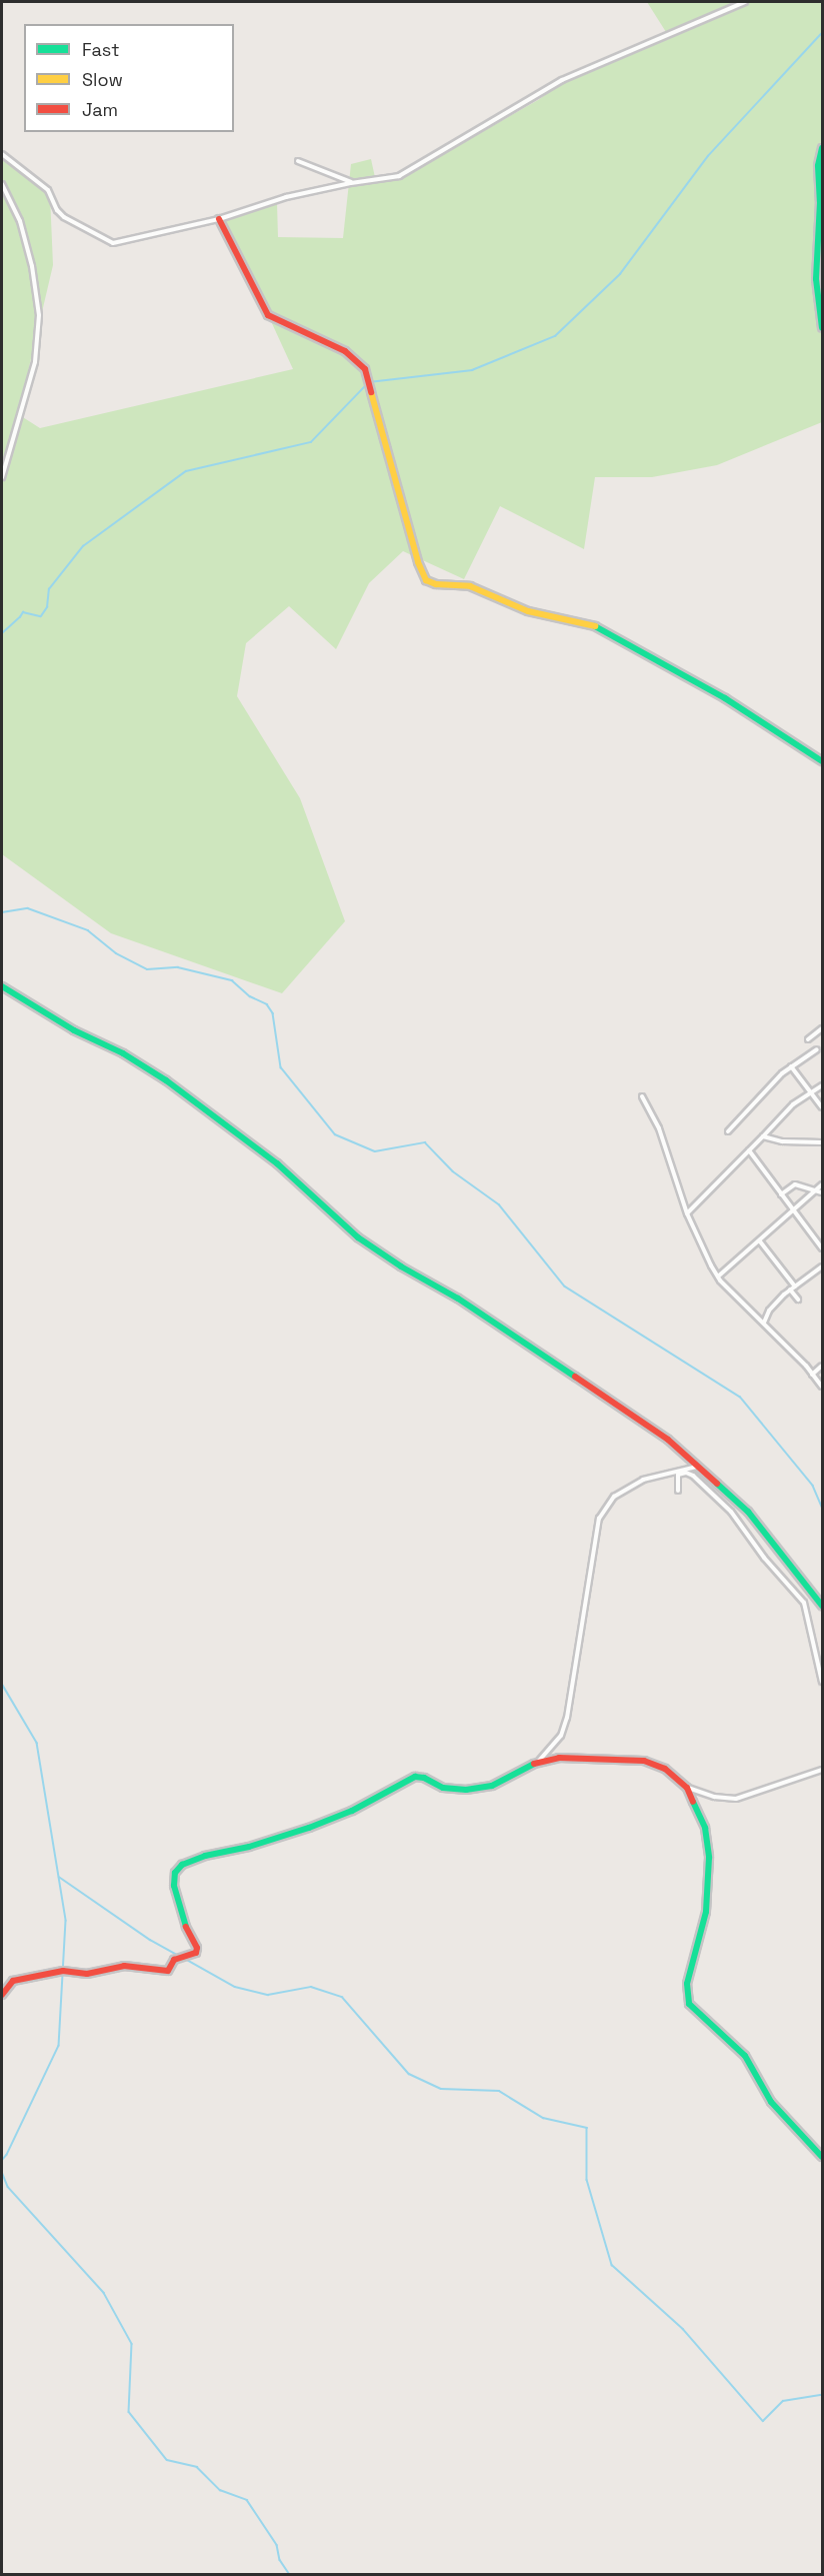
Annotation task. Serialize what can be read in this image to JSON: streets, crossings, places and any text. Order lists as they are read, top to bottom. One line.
{"legend":["Fast","Slow","Jam"]}
